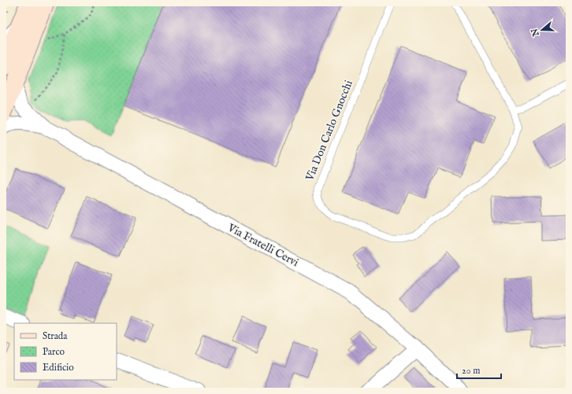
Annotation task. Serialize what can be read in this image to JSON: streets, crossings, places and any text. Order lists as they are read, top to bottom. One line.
{"streets":{"street":["Via Fratelli Cervi"],"lane":["Via Don Carlo Gnocchi"]},"legend":["Strada","Parco","Edificio"],"scale_bar":"20 m","north":"left"}
